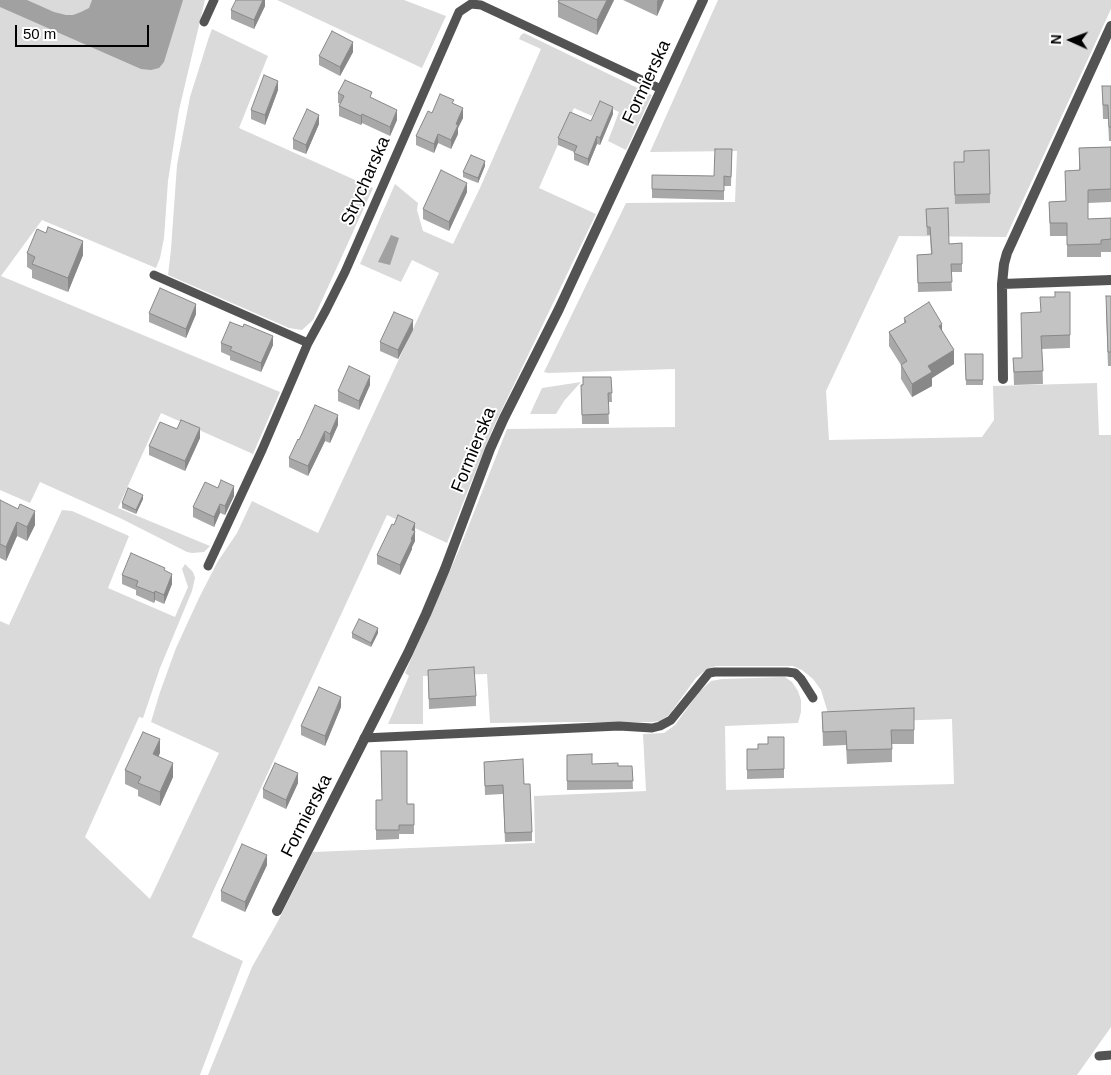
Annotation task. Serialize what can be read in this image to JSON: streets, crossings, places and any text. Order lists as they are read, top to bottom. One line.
{"streets":{"street":["Formierska"],"lane":["Strycharska"]},"scale_bar":"50 m","north":"left"}
